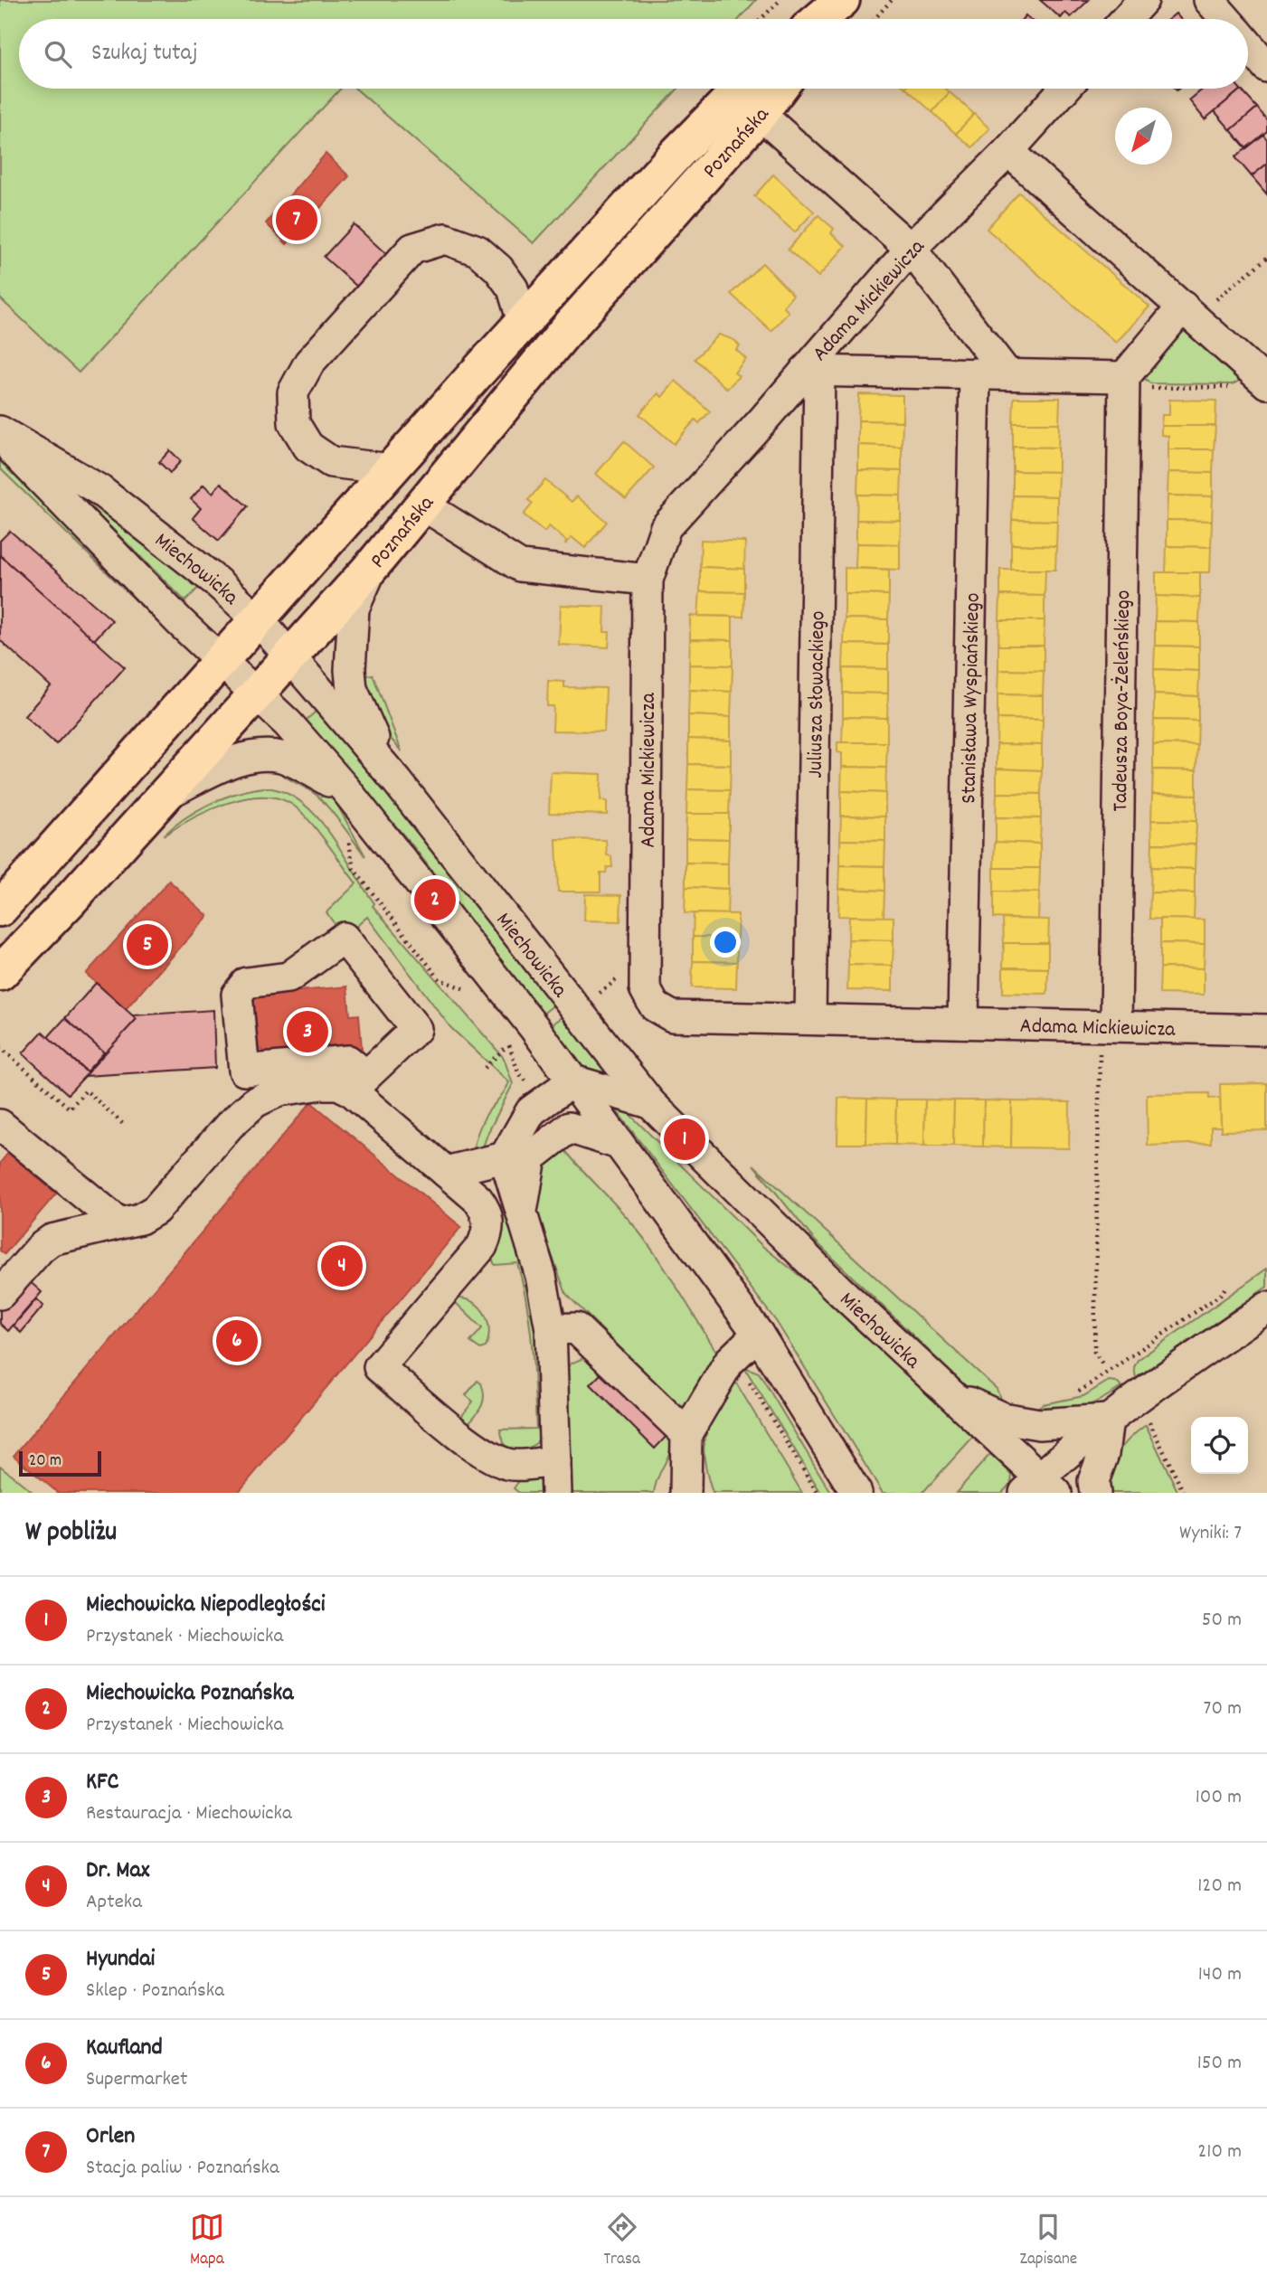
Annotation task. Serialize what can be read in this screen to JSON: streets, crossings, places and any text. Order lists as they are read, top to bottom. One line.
{"streets":{"main road":["Poznańska"],"street":["Adama Mickiewicza","Miechowicka","Juliusza Słowackiego","Stanisława Wyspiańskiego","Tadeusza Boya-Żeleńskiego"]},"crossings":[["Poznańska","Miechowicka"],["Adama Mickiewicza","Juliusza Słowackiego"],["Adama Mickiewicza","Stanisława Wyspiańskiego"],["Adama Mickiewicza","Tadeusza Boya-Żeleńskiego"]],"scale_bar":"20 m","north":"bottom left","page":{"search":"Szukaj tutaj","pins":["7","2","5","3","1","4","6"],"scale":"20 m","heading":["W pobliżu","Wyniki: 7"],"list":[{"mark":"1","name":"Miechowicka Niepodległości","note":"Przystanek · Miechowicka","value":"50 m"},{"mark":"2","name":"Miechowicka Poznańska","note":"Przystanek · Miechowicka","value":"70 m"},{"mark":"3","name":"KFC","note":"Restauracja · Miechowicka","value":"100 m"},{"mark":"4","name":"Dr. Max","note":"Apteka","value":"120 m"},{"mark":"5","name":"Hyundai","note":"Sklep · Poznańska","value":"140 m"},{"mark":"6","name":"Kaufland","note":"Supermarket","value":"150 m"},{"mark":"7","name":"Orlen","note":"Stacja paliw · Poznańska","value":"210 m"}],"nav":["Mapa","Trasa","Zapisane"]}}
